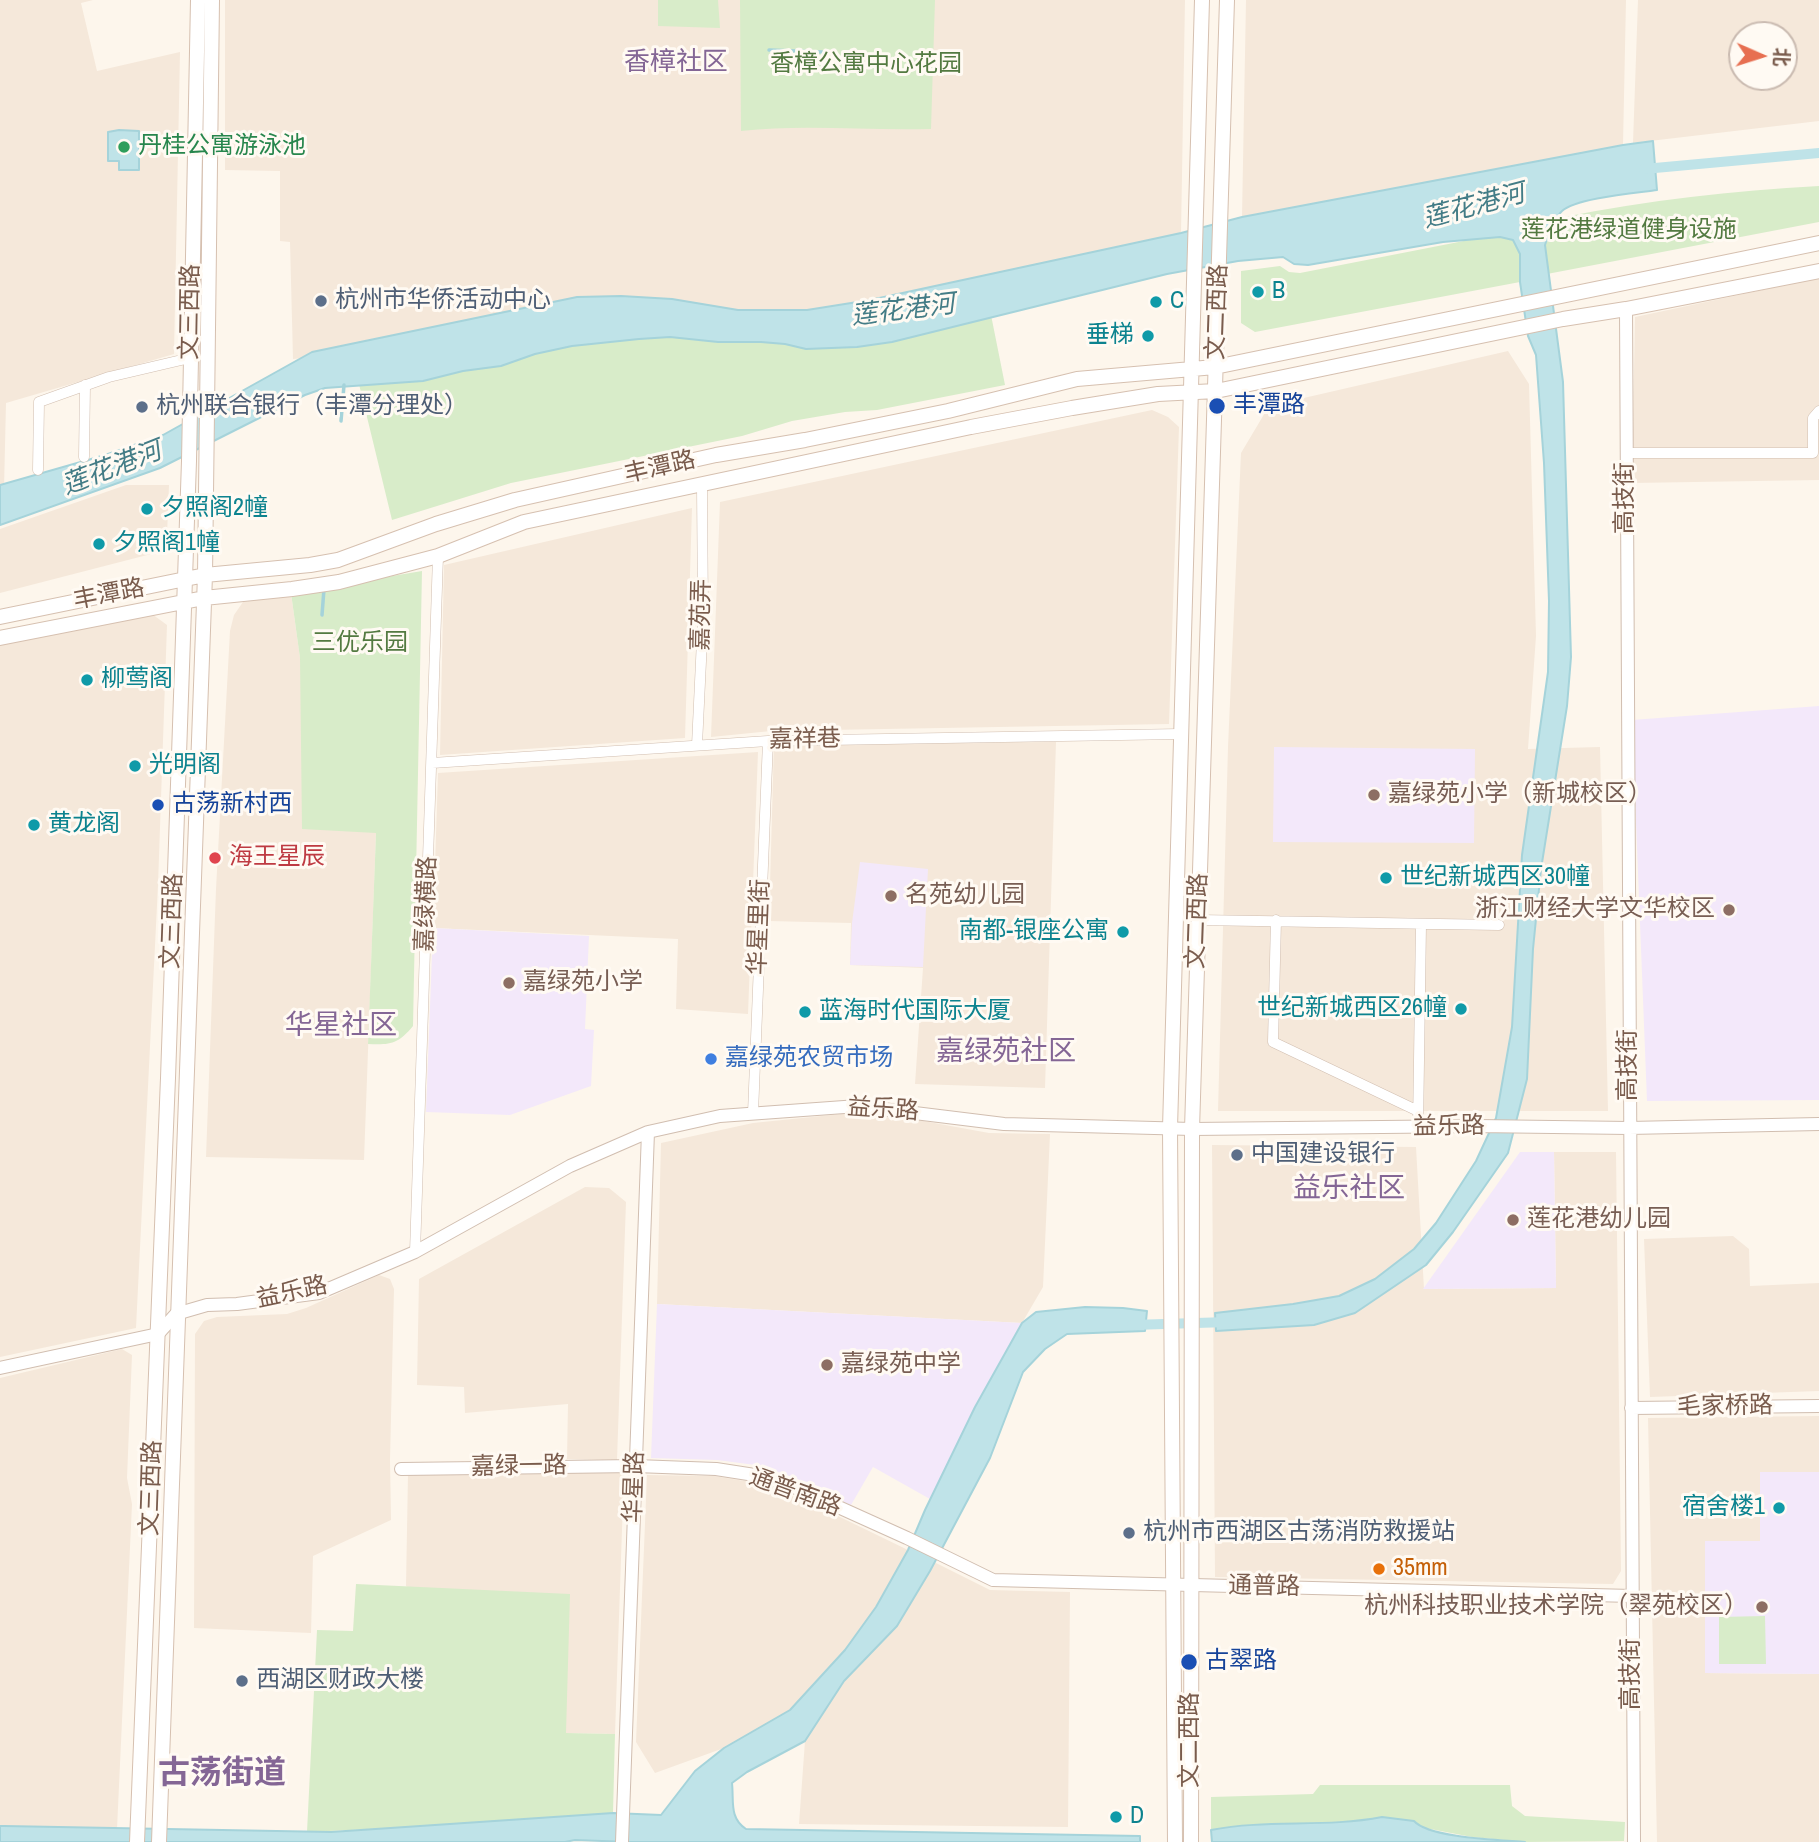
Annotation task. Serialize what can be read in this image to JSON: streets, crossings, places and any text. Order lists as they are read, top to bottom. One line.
{"streets":{"main road":["文三西路","文二西路","丰潭路"],"street":["高技街","嘉苑弄","嘉祥巷","嘉绿横路","华星里街","益乐路","毛家桥路","嘉绿一路","华星路","通普南路","通普路"]},"crossings":[["文三西路","丰潭路"],["文三西路","益乐路"],["文二西路","丰潭路"],["文二西路","嘉祥巷"],["文二西路","益乐路"],["文二西路","通普路"],["丰潭路","高技街"],["丰潭路","嘉苑弄"],["丰潭路","嘉绿横路"],["高技街","益乐路"],["高技街","毛家桥路"],["高技街","通普路"],["嘉苑弄","嘉祥巷"],["嘉祥巷","嘉绿横路"],["嘉祥巷","华星里街"],["嘉绿横路","益乐路"],["华星里街","益乐路"],["益乐路","华星路"],["嘉绿一路","华星路"],["嘉绿一路","通普南路"],["华星路","通普南路"],["通普南路","通普路"]],"districts":["香樟社区","华星社区","嘉绿苑社区","益乐社区","古荡街道"],"water":["莲花港河"],"parks":["香樟公寓中心花园","莲花港绿道健身设施","三优乐园"],"places":["丹桂公寓游泳池","B","杭州市华侨活动中心","C","垂梯","丰潭路","杭州联合银行（丰潭分理处）","夕照阁2幢","夕照阁1幢","柳莺阁","光明阁","嘉绿苑小学（新城校区）","古荡新村西","黄龙阁","海王星辰","世纪新城西区30幢","名苑幼儿园","浙江财经大学文华校区","南都-银座公寓","嘉绿苑小学","世纪新城西区26幢","蓝海时代国际大厦","嘉绿苑农贸市场","中国建设银行","莲花港幼儿园","嘉绿苑中学","宿舍楼1","杭州市西湖区古荡消防救援站","35mm","杭州科技职业技术学院（翠苑校区）","古翠路","西湖区财政大楼","D"],"north":"right"}
